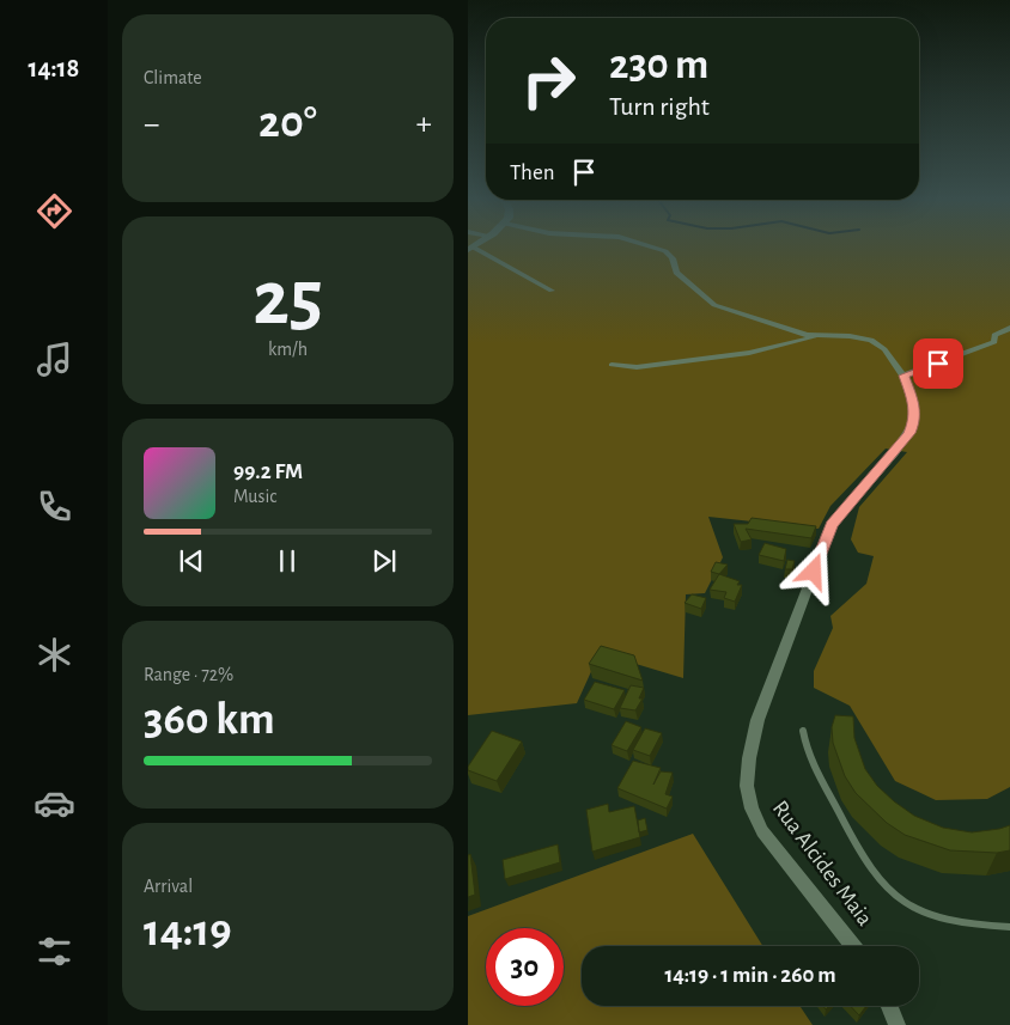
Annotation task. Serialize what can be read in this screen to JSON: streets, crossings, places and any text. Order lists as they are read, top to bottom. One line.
{"streets":{"street":["Rua Alcides Maia"]},"page":{"tabs":"14:18","tile":["Climate",["25","km/h"],["Range · 72%","360 km"],["Arrival","14:19"]],"turn":["230 m","Turn right"],"heat":["−","20°","+"],"then":"Then","song":["99.2 FM","Music"],"limit":"30","trip":"14:19 · 1 min · 260 m"}}
